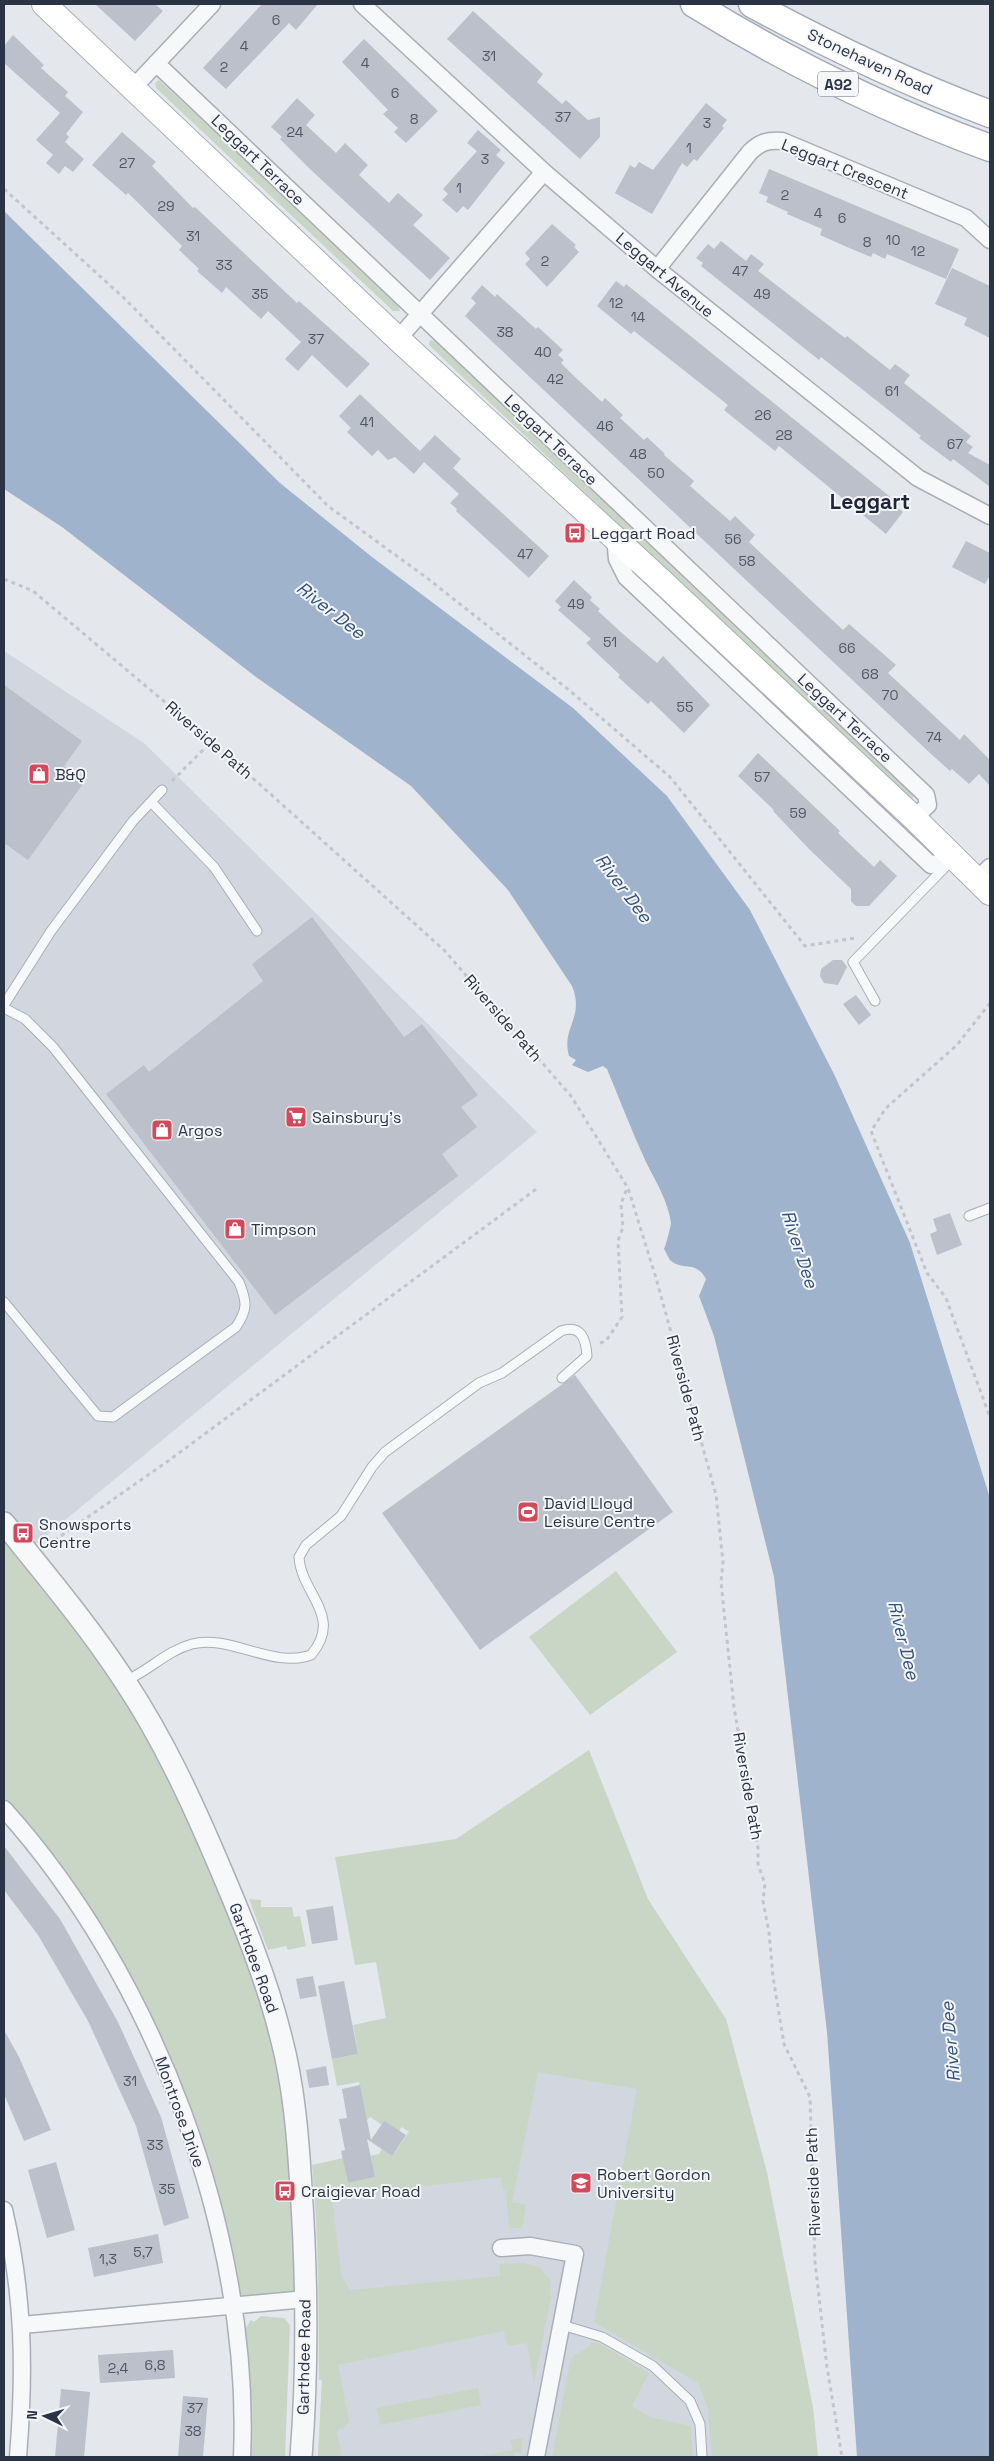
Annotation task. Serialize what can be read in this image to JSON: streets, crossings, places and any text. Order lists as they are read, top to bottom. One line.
{"streets":{"main road":["Stonehaven Road","A92","Leggart Terrace"],"street":["Leggart Crescent","Leggart Avenue","Garthdee Road","Montrose Drive"],"path":["Riverside Path"]},"crossings":[["Leggart Crescent","Leggart Avenue"]],"districts":["Leggart"],"water":["River Dee"],"places":{"bus stop":["Leggart Road","Snowsports Centre","Craigievar Road"],"shop":["B&Q","Argos","Timpson"],"supermarket":["Sainsbury's"],"sports":["David Lloyd Leisure Centre"],"school or university":["Robert Gordon University"]},"house_numbers":["6","4","31","4","2","6","37","8","3","24","1","3","27","1","2","29","4","6","31","10","8","12","2","33","47","35","49","12","14","38","37","40","42","61","26","41","46","28","67","48","50","56","47","58","49","51","66","68","70","55","74","57","59","31","33","35","5,7","1,3","6,8","2,4","37","38"],"north":"left"}
